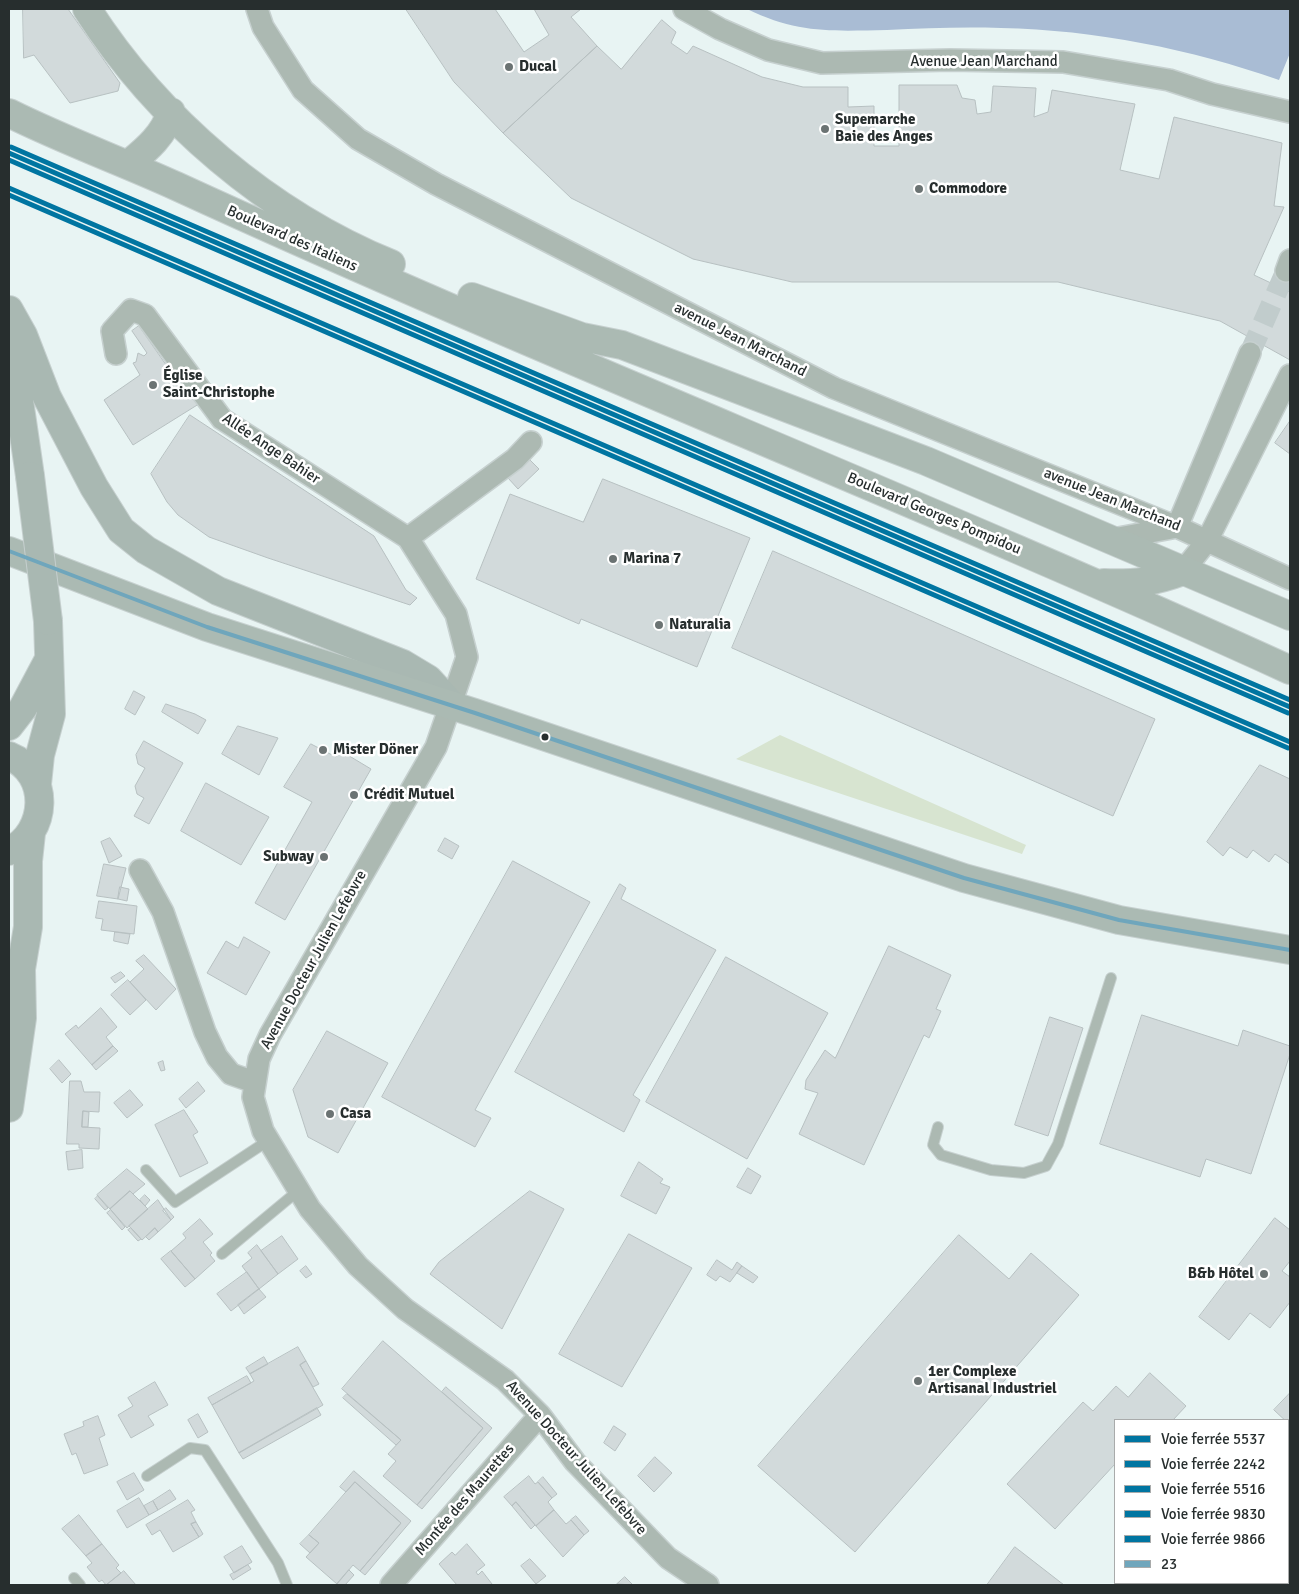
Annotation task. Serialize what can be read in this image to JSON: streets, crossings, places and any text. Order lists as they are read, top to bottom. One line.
{"streets":{"main road":["Boulevard des Italiens","Boulevard Georges Pompidou"],"street":["Avenue Jean Marchand","avenue Jean Marchand","Allée Ange Bahier","Avenue Docteur Julien Lefebvre","Montée des Maurettes"]},"crossings":[["Boulevard des Italiens","Boulevard Georges Pompidou"],["Allée Ange Bahier","Avenue Docteur Julien Lefebvre"],["Avenue Docteur Julien Lefebvre","Montée des Maurettes"]],"places":["Ducal","Supemarche Baie des Anges","Commodore","Église Saint-Christophe","Marina 7","Naturalia","Mister Döner","Crédit Mutuel","Subway","Casa","B&b Hôtel","1er Complexe Artisanal Industriel"],"lines":["rail line 9866","rail line 2242","rail line 5516","rail line 5537","rail line 9830","transit line 23"],"legend":["Voie ferrée 5537","Voie ferrée 2242","Voie ferrée 5516","Voie ferrée 9830","Voie ferrée 9866","23"]}
